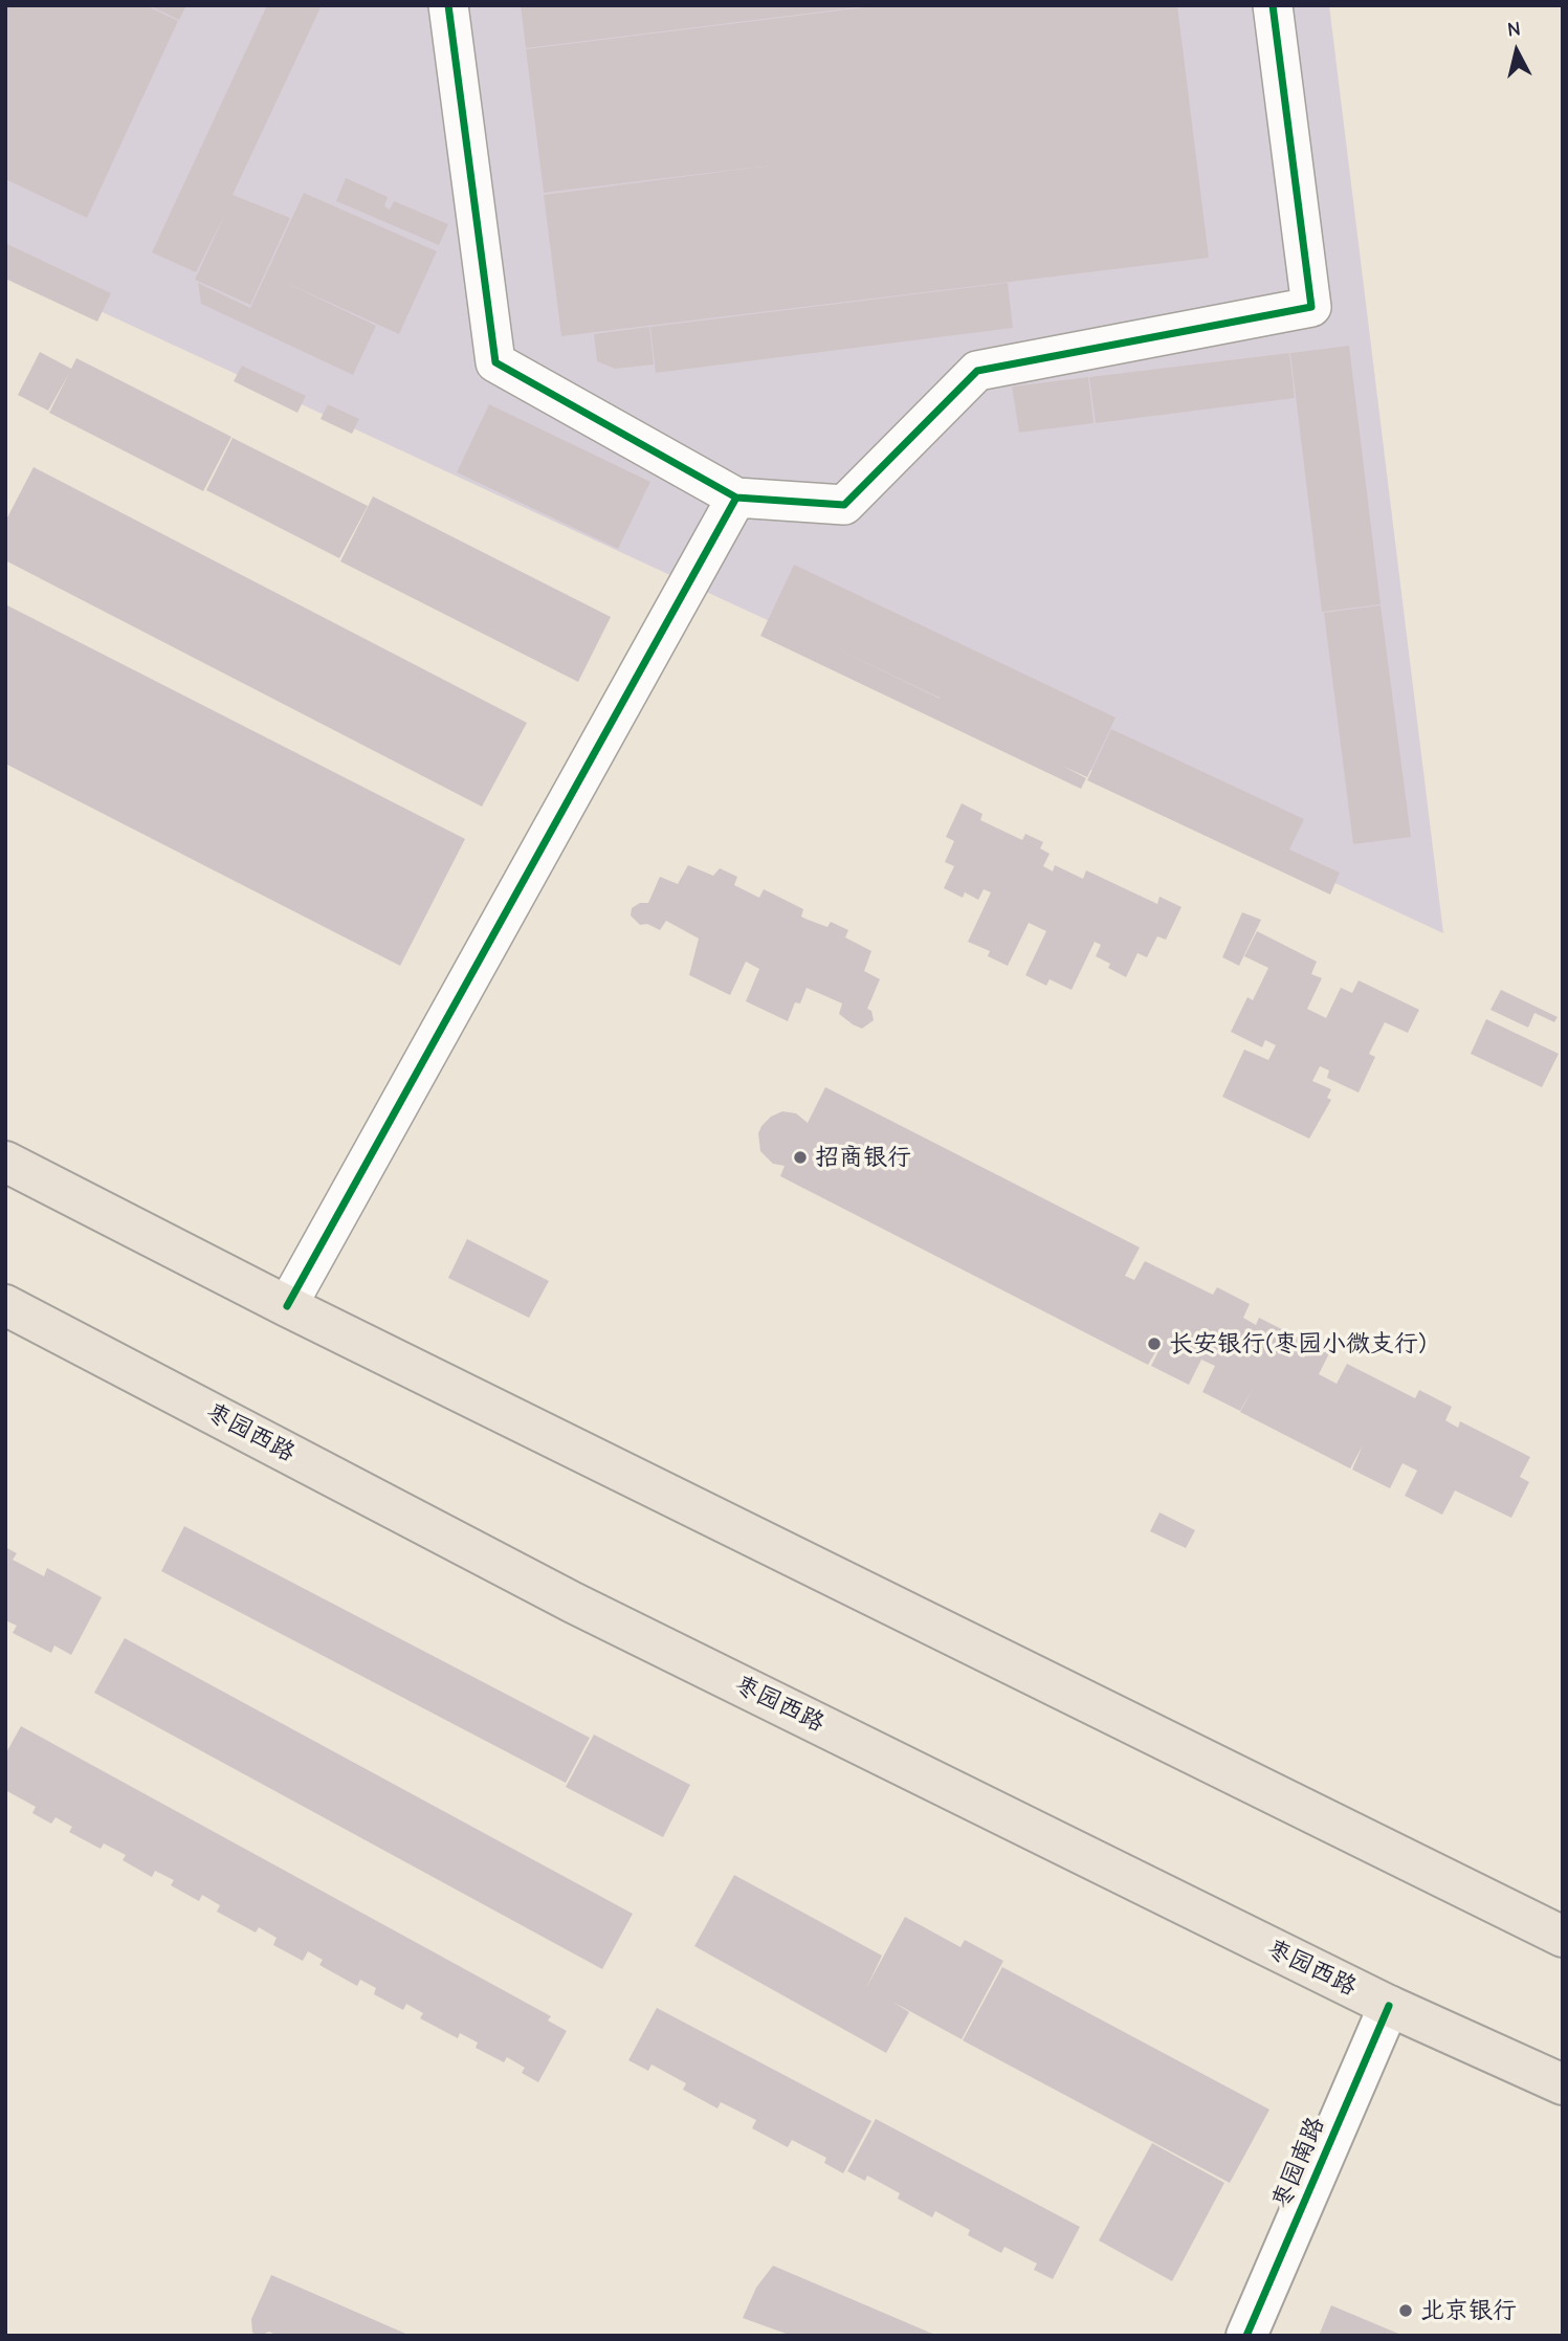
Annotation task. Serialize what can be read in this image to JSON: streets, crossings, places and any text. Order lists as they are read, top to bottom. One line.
{"streets":{"main road":["枣园西路"],"street":["枣园南路"]},"crossings":[["枣园西路","枣园南路"]],"places":["招商银行","长安银行(枣园小微支行)","北京银行"],"north":"top"}
